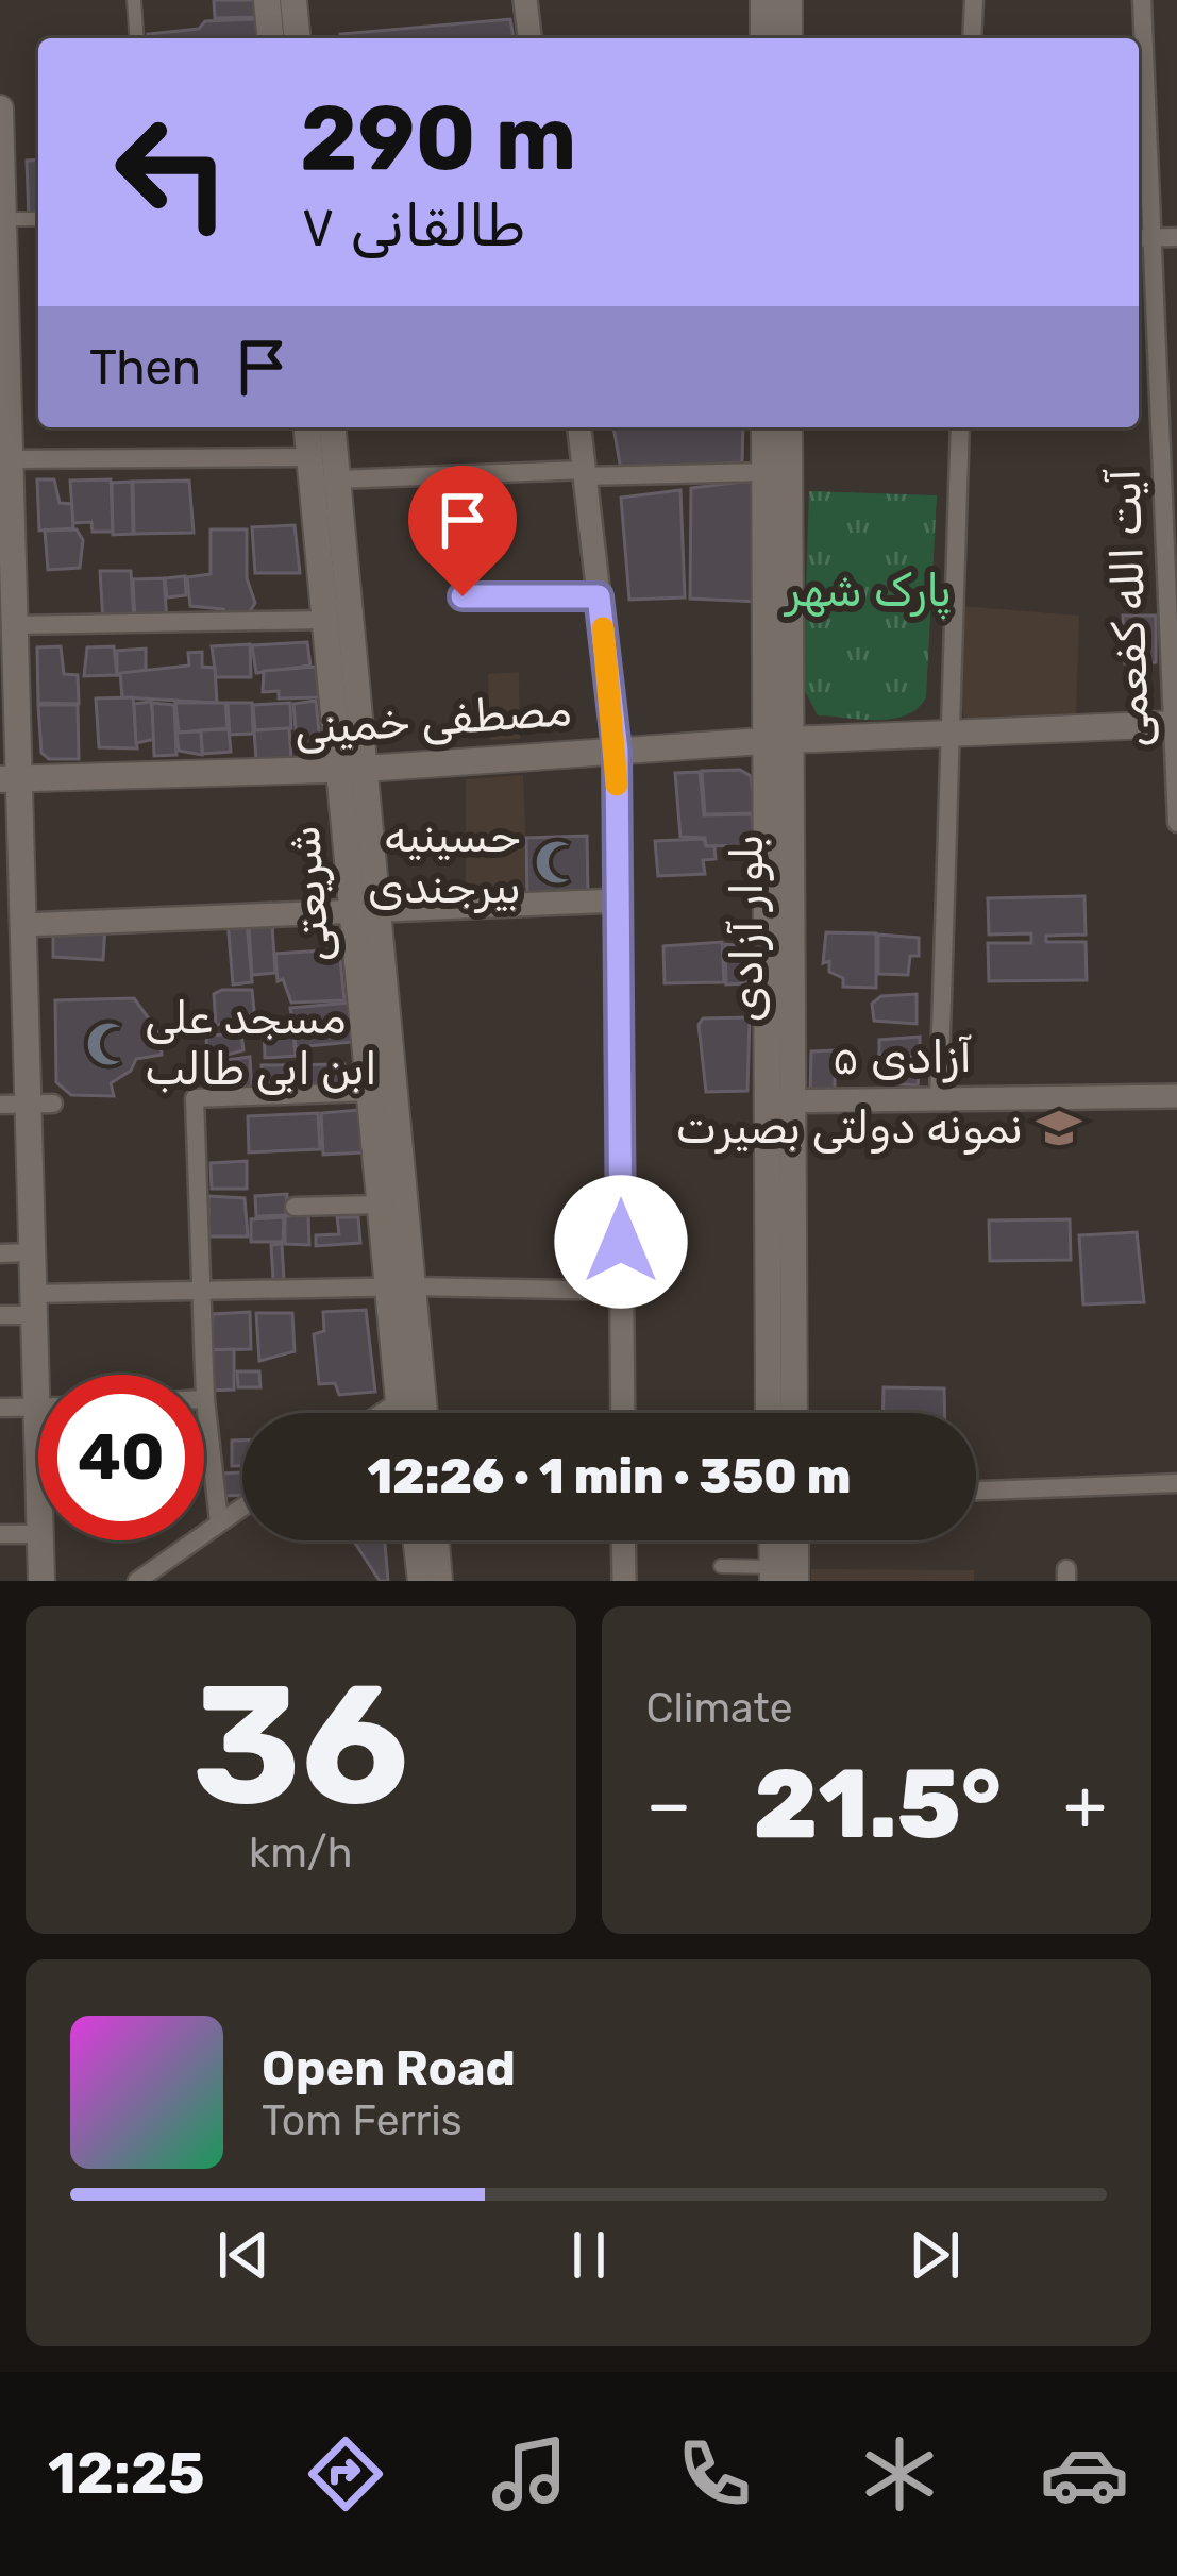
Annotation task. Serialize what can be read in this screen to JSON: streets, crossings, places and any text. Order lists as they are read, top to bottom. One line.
{"streets":{"main road":["مصطفی خمینی","شریعتی","بلوار آزادی"],"street":["آیت الله کفعمی","آزادی ۵"]},"crossings":[["آیت الله کفعمی","مصطفی خمینی"],["مصطفی خمینی","شریعتی"],["مصطفی خمینی","بلوار آزادی"],["بلوار آزادی","آزادی ۵"]],"parks":["پارک شهر"],"places":{"mosque":["حسینیه بیرجندی","مسجد علی ابن ابی طالب"],"school or university":["نمونه دولتی بصیرت"]},"page":{"turn":["290 m","طالقانی ۷"],"then":"Then","limit":"40","trip":"12:26 · 1 min · 350 m","tile":[["36","km/h"],"Climate"],"heat":["−","21.5°","+"],"song":["Open Road","Tom Ferris"],"tabs":"12:25"}}
